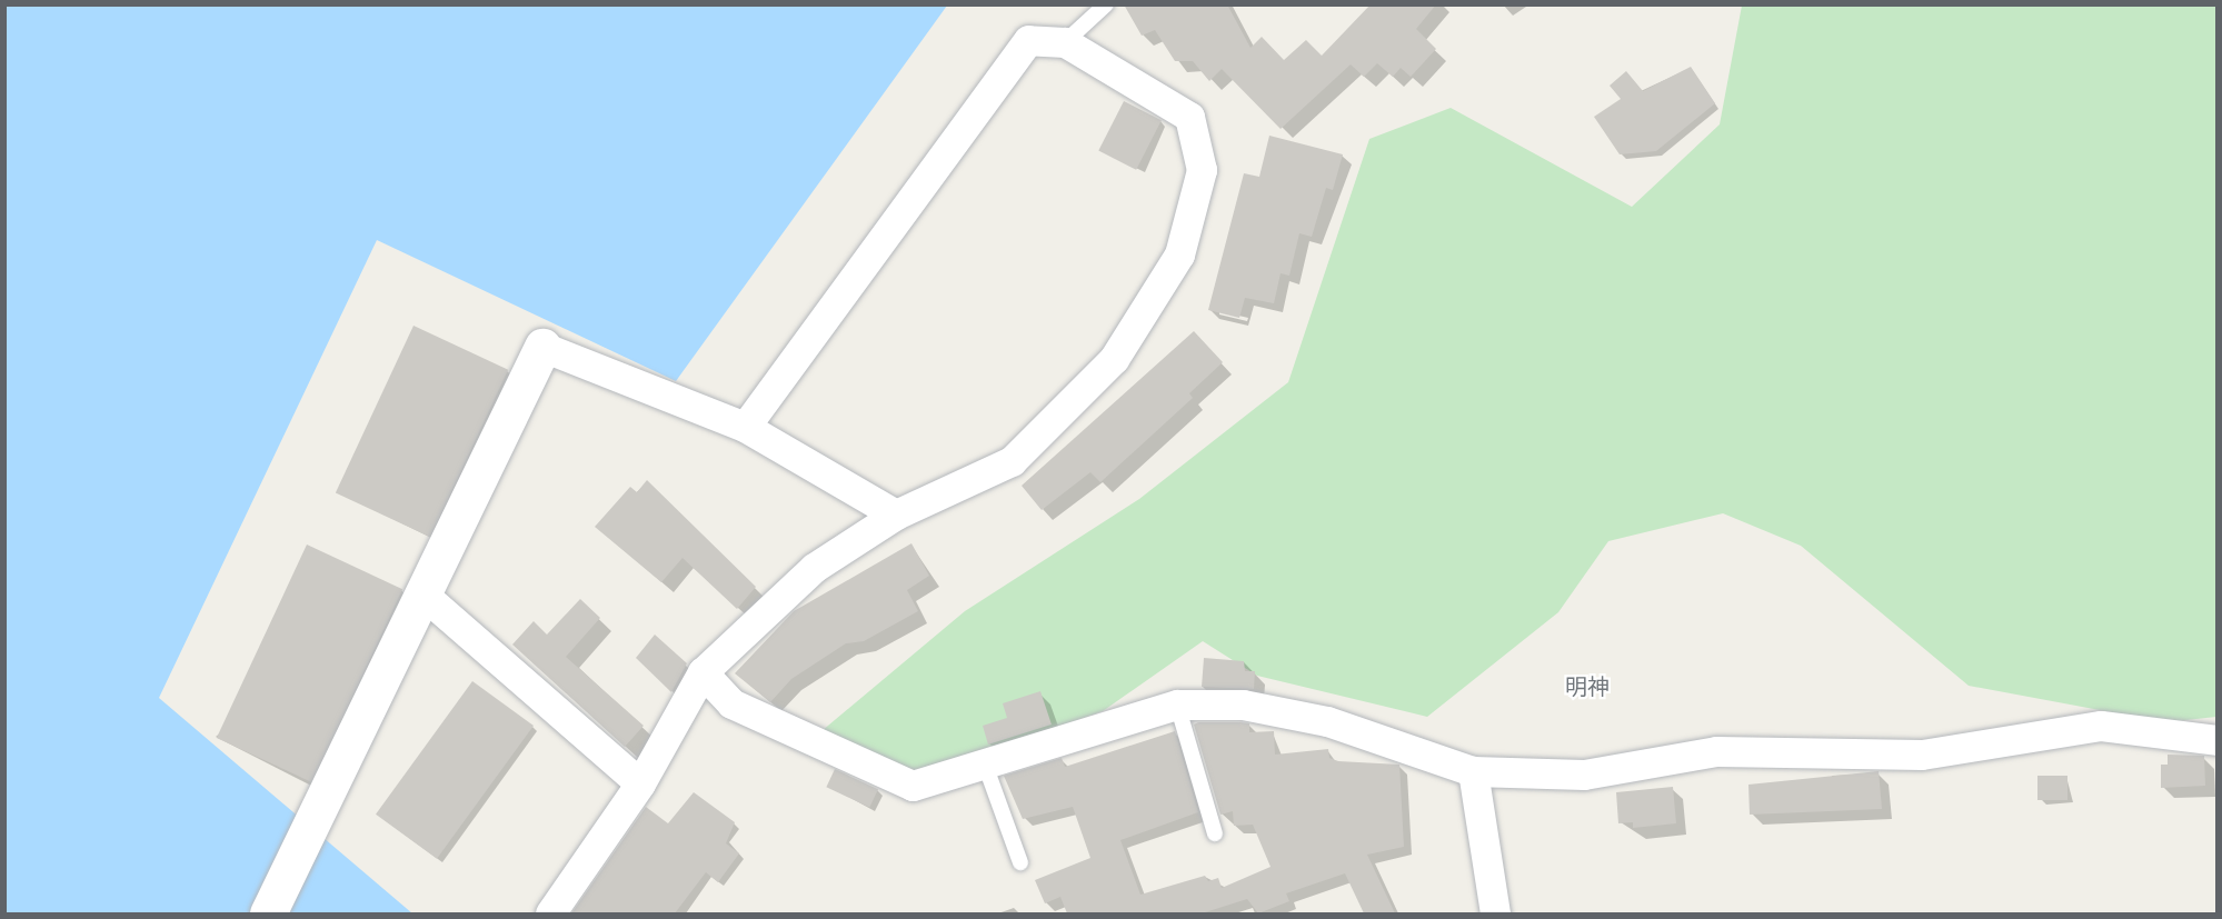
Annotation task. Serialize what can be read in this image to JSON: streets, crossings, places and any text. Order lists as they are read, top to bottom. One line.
{"districts":["明神"]}
